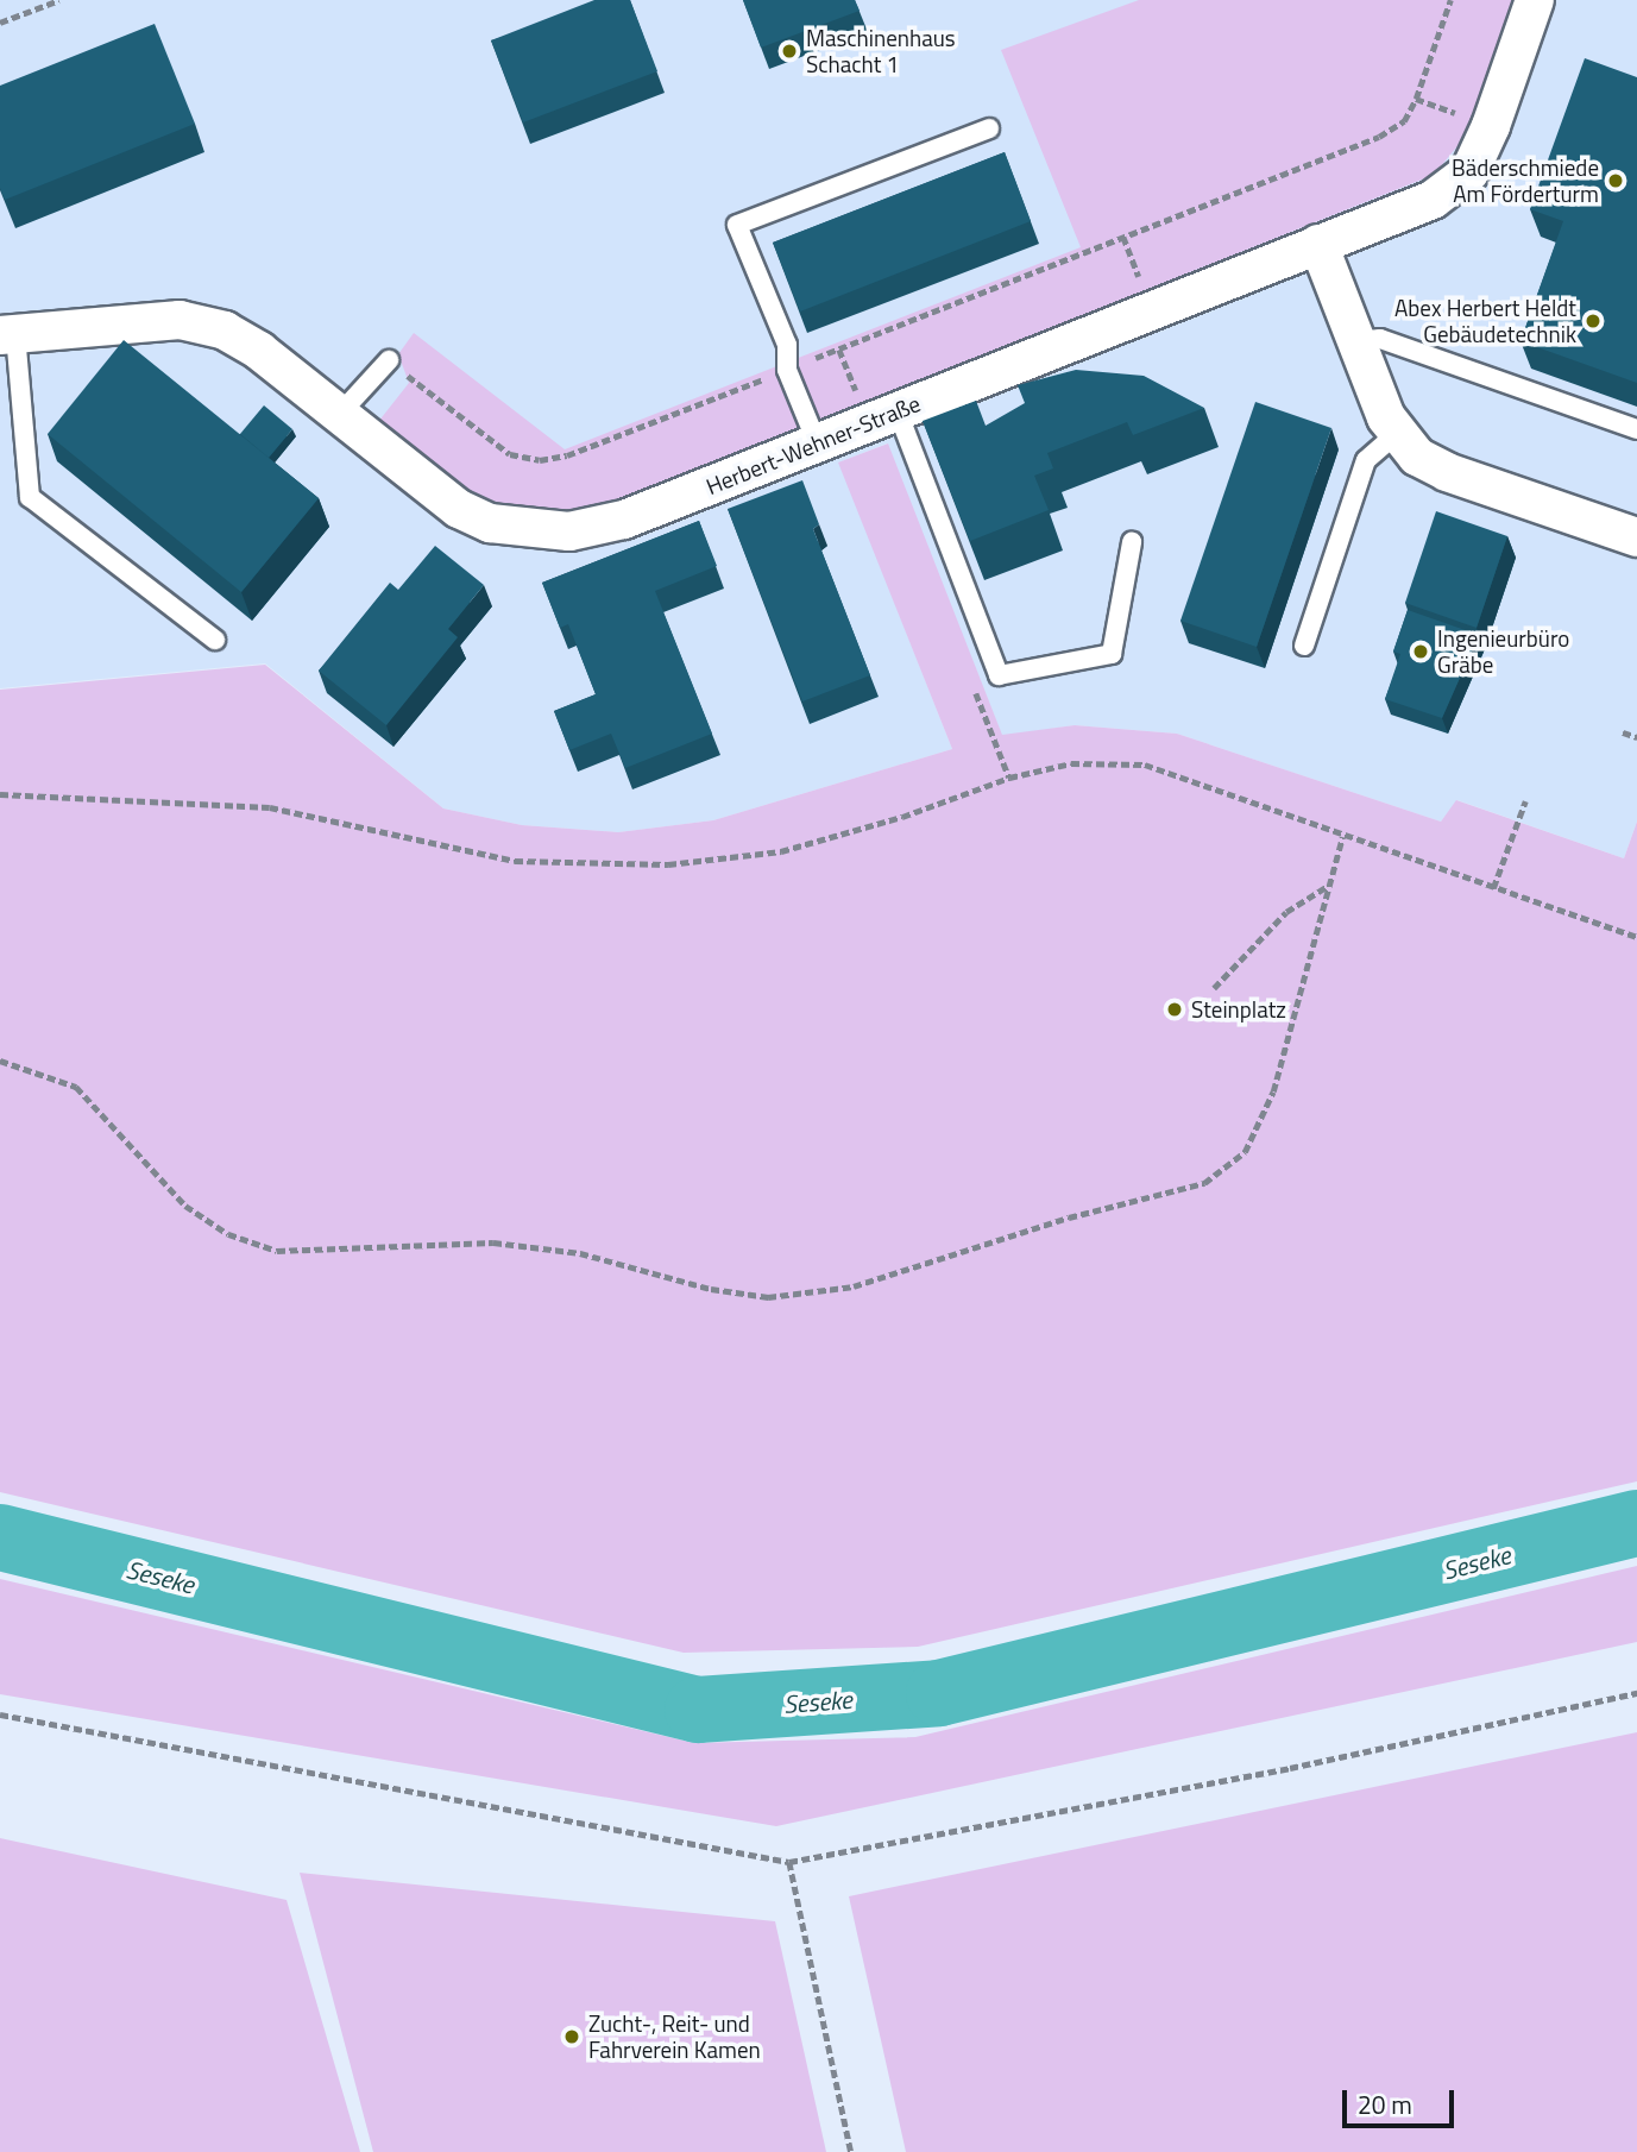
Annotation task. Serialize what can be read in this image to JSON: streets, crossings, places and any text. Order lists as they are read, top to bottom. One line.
{"streets":{"street":["Herbert-Wehner-Straße"]},"water":["Seseke"],"places":["Maschinenhaus Schacht 1","Bäderschmiede Am Förderturm","Abex Herbert Heldt Gebäudetechnik","Ingenieurbüro Gräbe","Steinplatz","Zucht-, Reit- und Fahrverein Kamen"],"scale_bar":"20 m"}
